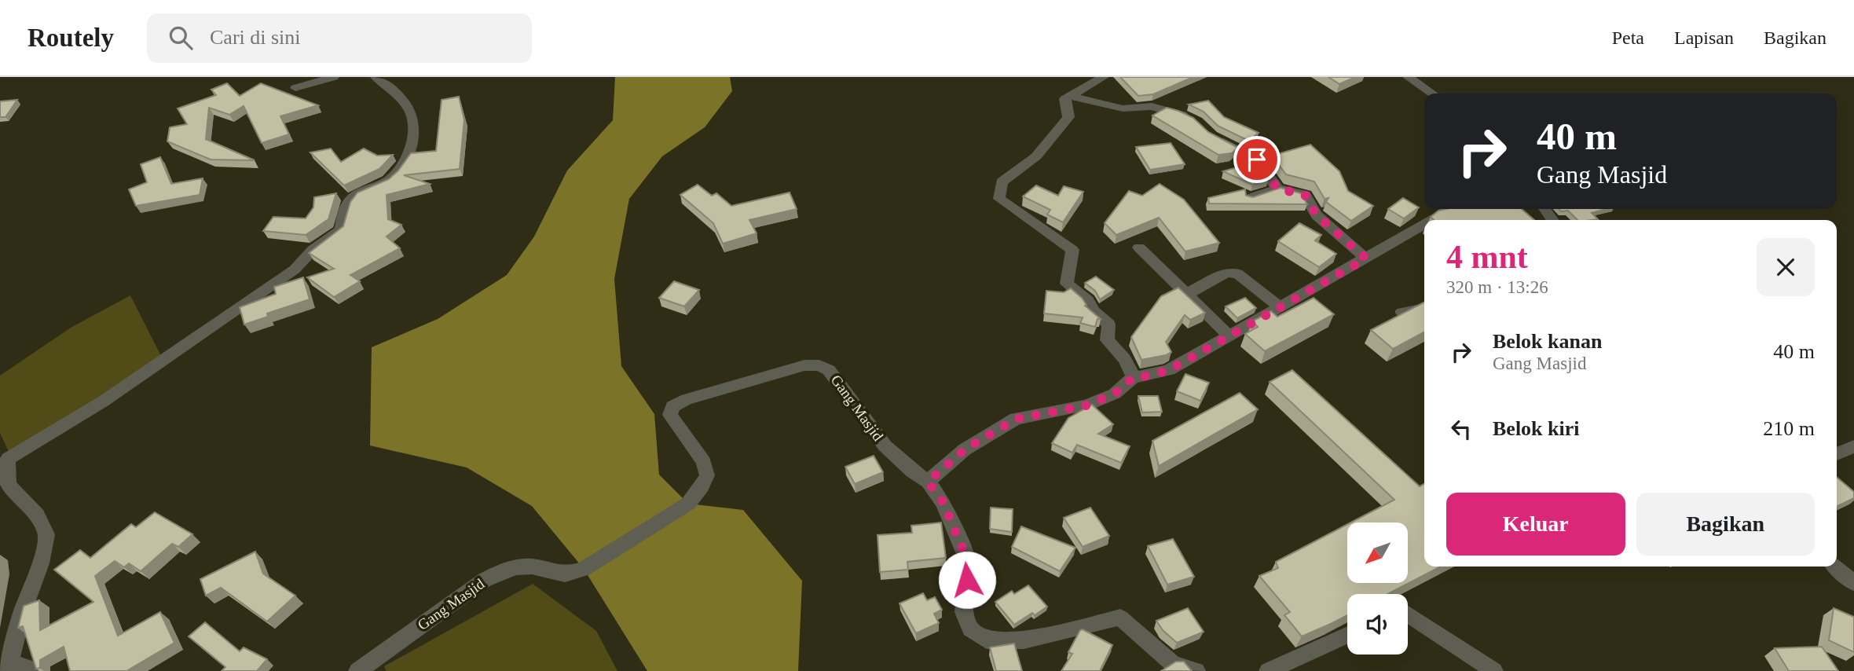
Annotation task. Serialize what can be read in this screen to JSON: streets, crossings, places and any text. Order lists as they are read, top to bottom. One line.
{"streets":{"street":["Gang Masjid"]},"north":"bottom left","page":{"header":"Routely","search":"Cari di sini","nav":["Peta","Lapisan","Bagikan"],"turn":["40 m","Gang Masjid"],"heading":["4 mnt","320 m · 13:26"],"list":[{"name":"Belok kanan","note":"Gang Masjid","value":"40 m"},{"name":"Belok kiri","value":"210 m"}],"buttons":["Keluar","Bagikan"]}}
